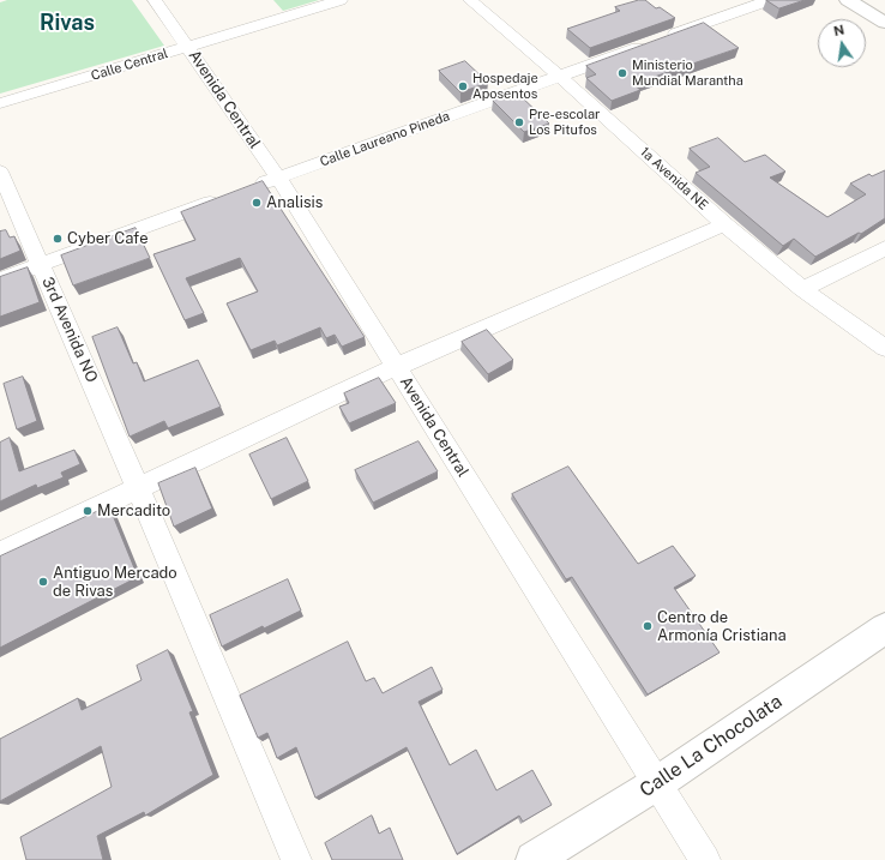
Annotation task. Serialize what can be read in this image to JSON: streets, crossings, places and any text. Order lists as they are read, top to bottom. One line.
{"streets":{"street":["Calle Central","Avenida Central","Calle Laureano Pineda","1a Avenida NE","3rd Avenida NO","Calle La Chocolata"]},"crossings":[["Calle Central","Avenida Central"],["Avenida Central","Calle Laureano Pineda"],["Avenida Central","Calle La Chocolata"],["Calle Laureano Pineda","1a Avenida NE"]],"districts":["Rivas"],"places":["Ministerio Mundial Marantha","Hospedaje Aposentos","Pre-escolar Los Pitufos","Analisis","Cyber Cafe","Mercadito","Antiguo Mercado de Rivas","Centro de Armonía Cristiana"],"north":"top"}
